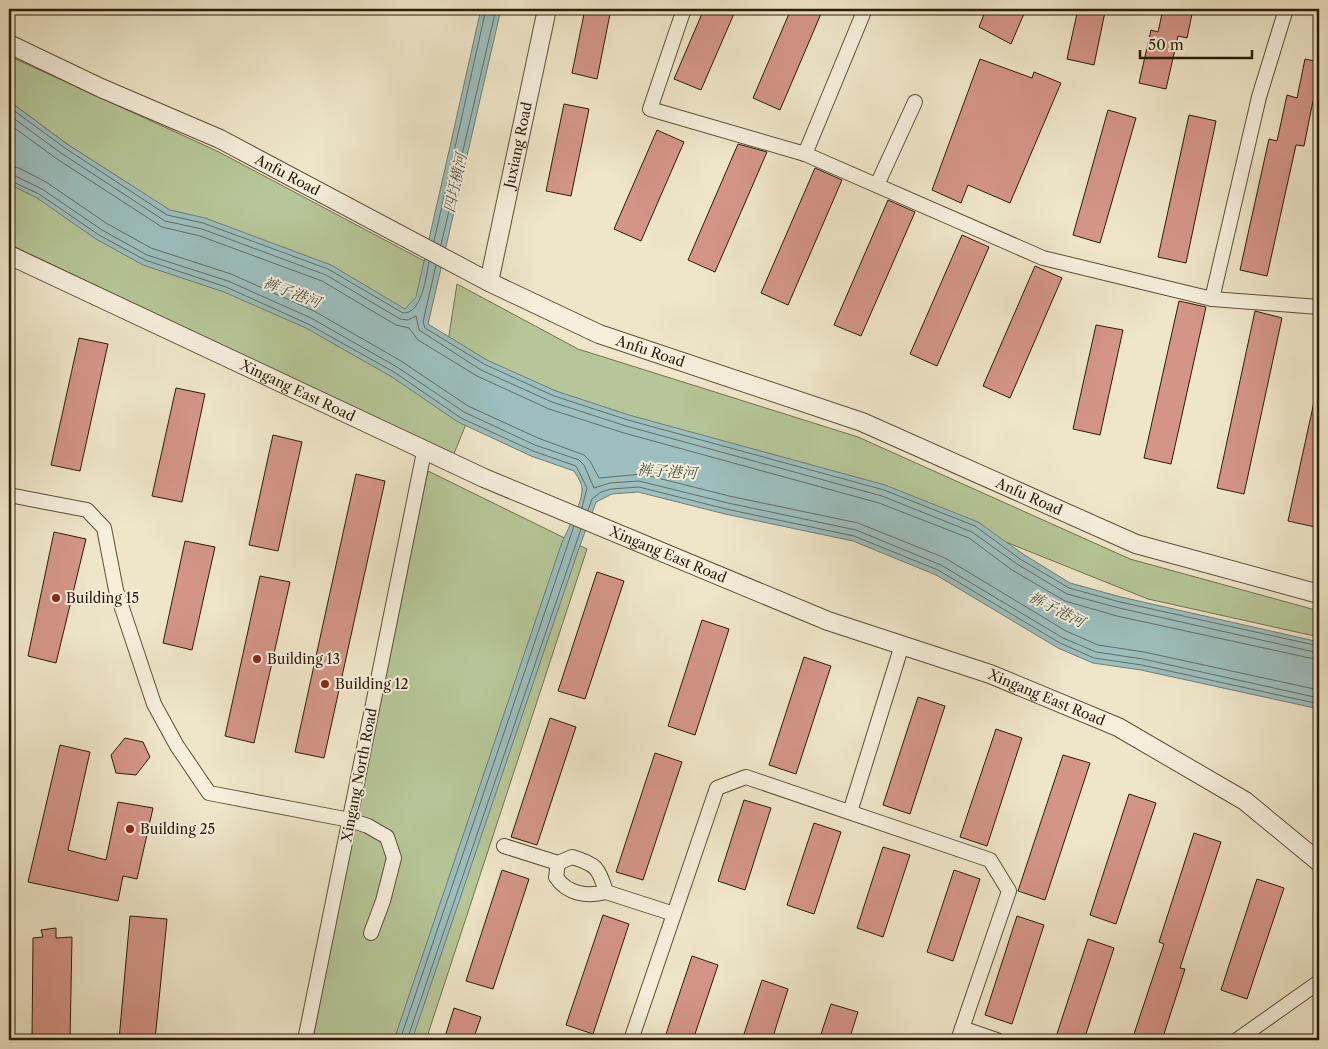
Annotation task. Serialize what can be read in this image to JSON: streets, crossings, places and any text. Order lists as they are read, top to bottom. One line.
{"streets":{"street":["Juxiang Road","Anfu Road","Xingang East Road","Xingang North Road"]},"crossings":[["Juxiang Road","Anfu Road"],["Xingang East Road","Xingang North Road"]],"water":["四圩横河","裤子港河"],"places":["Building 15","Building 13","Building 12","Building 25"],"scale_bar":"50 m"}
